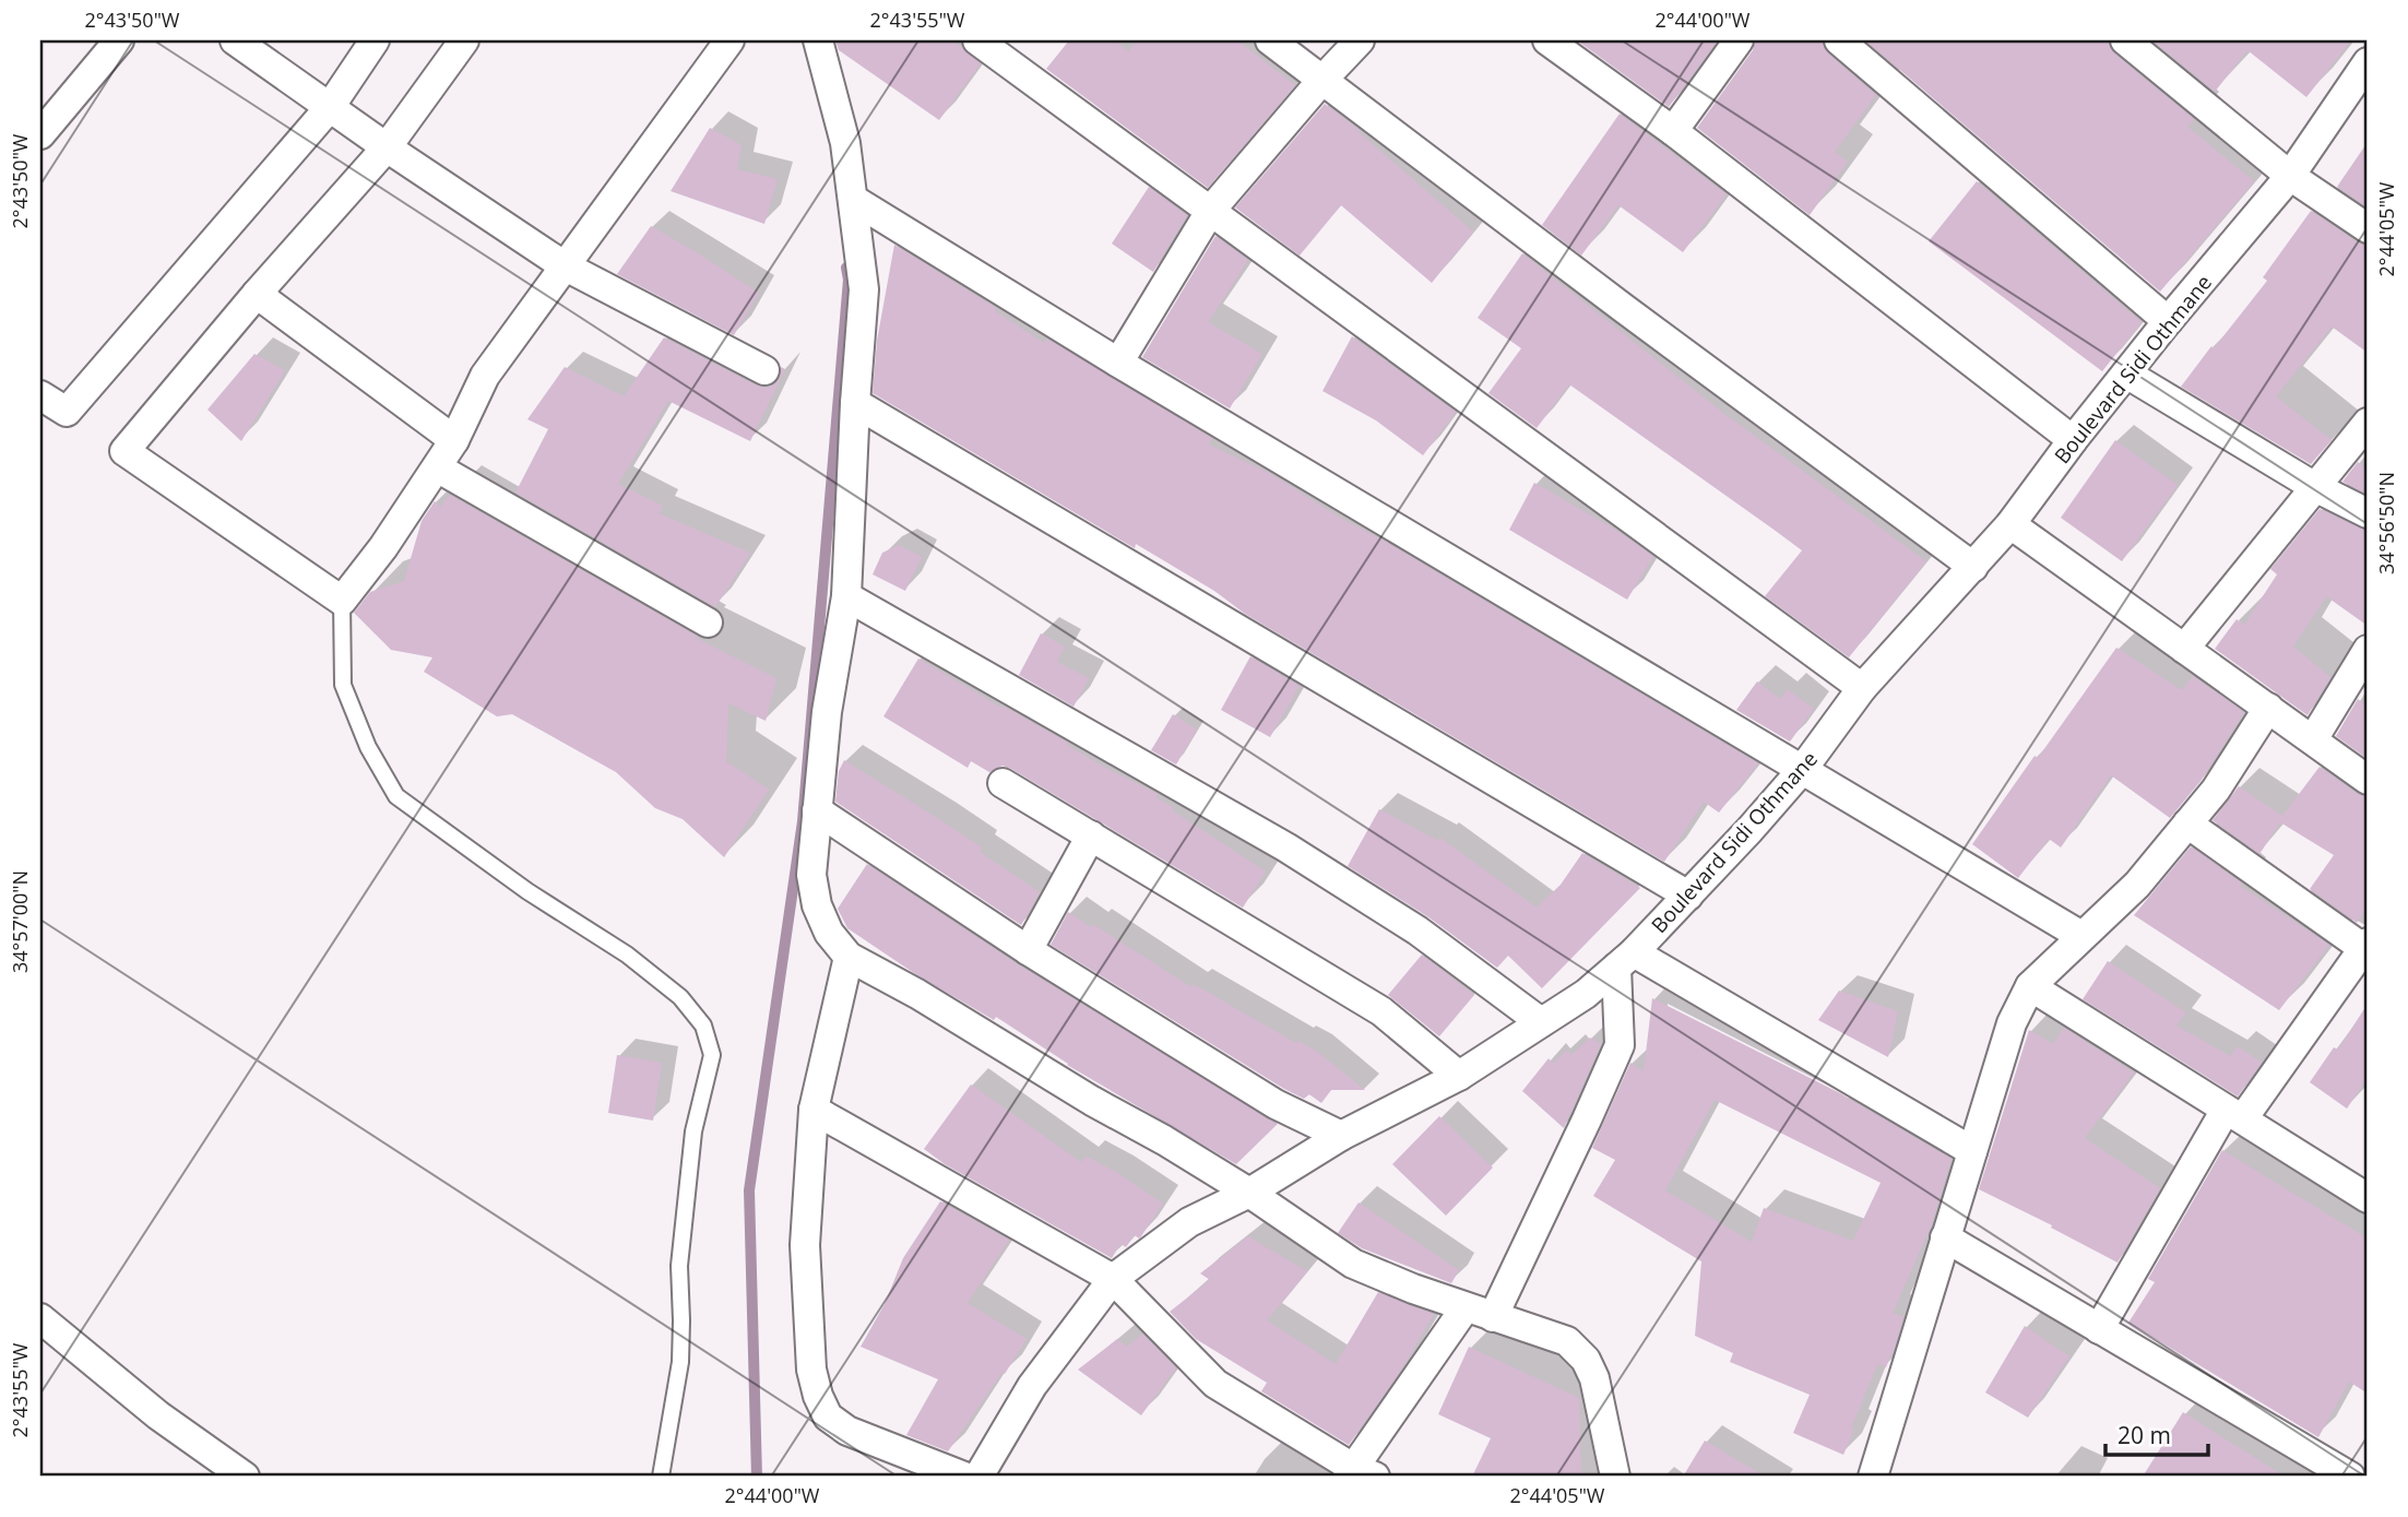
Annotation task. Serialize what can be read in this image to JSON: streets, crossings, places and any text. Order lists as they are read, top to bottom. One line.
{"streets":{"street":["Boulevard Sidi Othmane"]},"scale_bar":"20 m","coordinates":["2°43'50\"W","2°43'55\"W","2°44'00\"W","2°44'05\"W","34°56'50\"N","34°57'00\"N"]}
